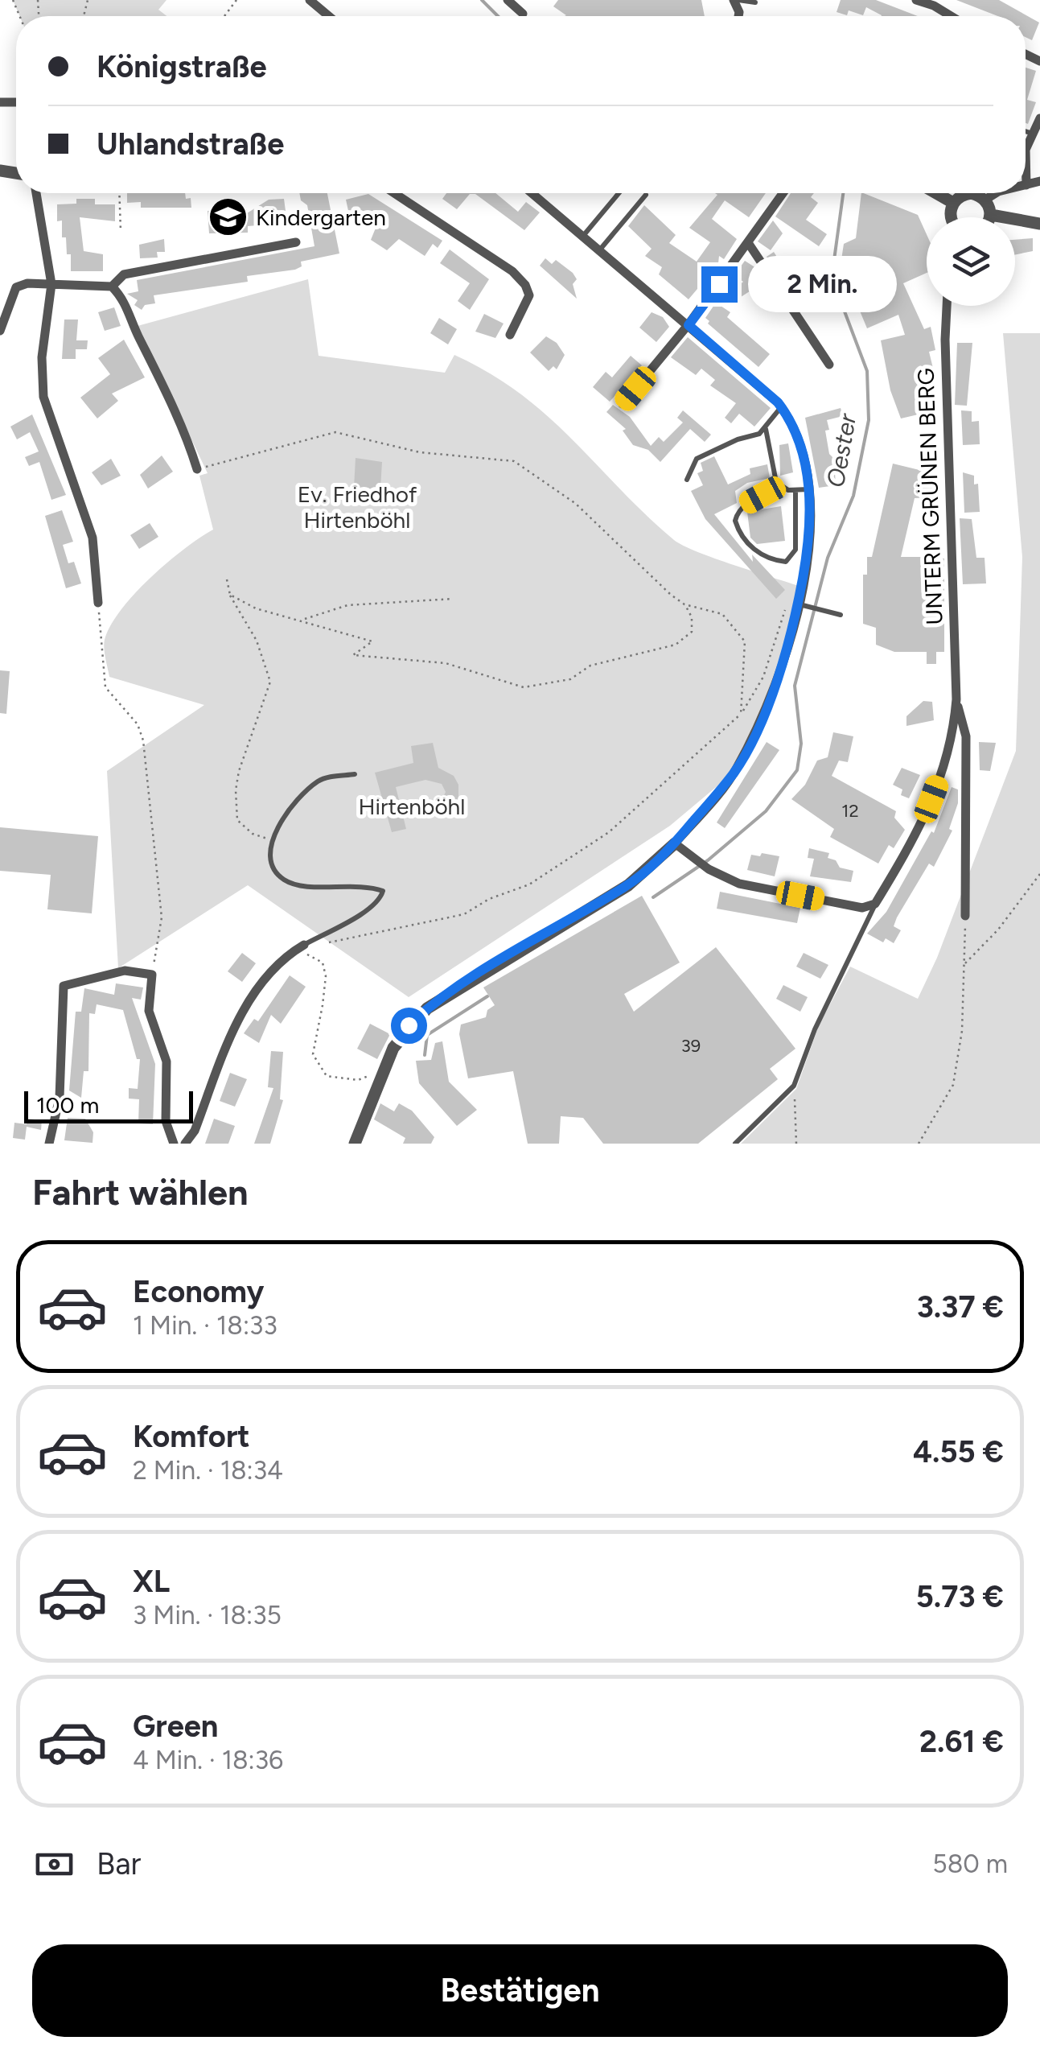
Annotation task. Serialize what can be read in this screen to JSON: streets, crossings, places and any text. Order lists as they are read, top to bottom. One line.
{"streets":{"street":["UNTERM GRÜNEN BERG"]},"water":["Oester"],"parks":["Ev. Friedhof Hirtenböhl","Hirtenböhl"],"places":{"school or university":["Kindergarten"]},"house_numbers":["12","39"],"scale_bar":"100 m","page":{"banner":["Königstraße","Uhlandstraße"],"bubble":"2 Min.","scale":"100 m","heading":"Fahrt wählen","list":[{"name":"Economy","note":"1 Min. · 18:33","value":"3.37 €"},{"name":"Komfort","note":"2 Min. · 18:34","value":"4.55 €"},{"name":"XL","note":"3 Min. · 18:35","value":"5.73 €"},{"name":"Green","note":"4 Min. · 18:36","value":"2.61 €"}],"pay":["Bar","580 m"],"buttons":"Bestätigen"}}
